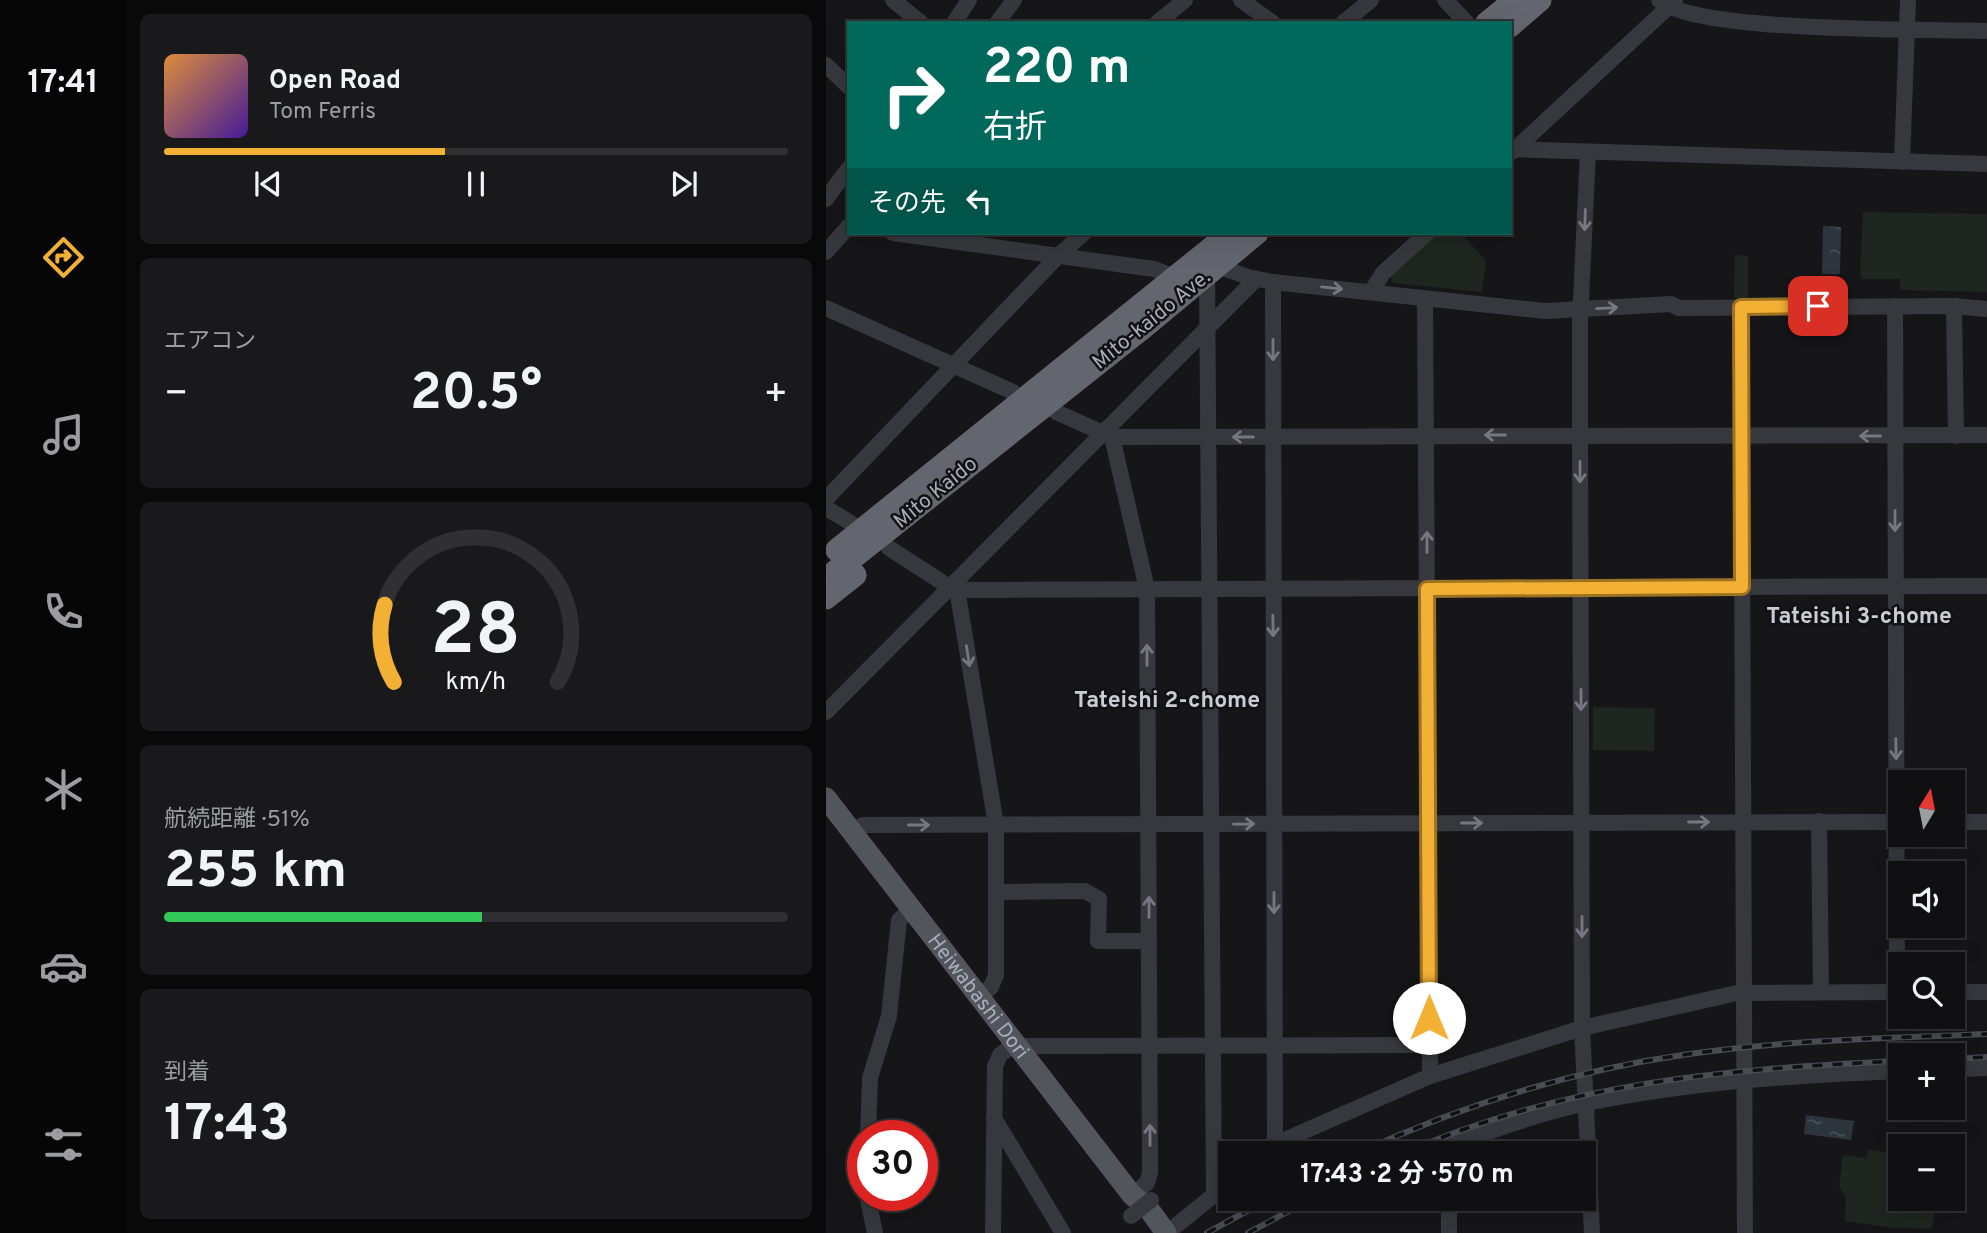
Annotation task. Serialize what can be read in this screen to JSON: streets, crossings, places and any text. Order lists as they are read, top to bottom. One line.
{"streets":{"highway":["Mito-kaido Ave.","Mito Kaido"],"main road":["Heiwabashi Dori"]},"districts":["Tateishi 3-chome","Tateishi 2-chome"],"north":"top","page":{"tabs":"17:41","turn":["220 m","右折"],"song":["Open Road","Tom Ferris"],"then":"その先","tile":["エアコン",["航続距離 · 51%","255 km"],["到着","17:43"]],"heat":["−","20.5°","+"],"map_buttons":["+","−"],"limit":"30","trip":"17:43 · 2 分 · 570 m","gauge":["28","km/h"]}}
